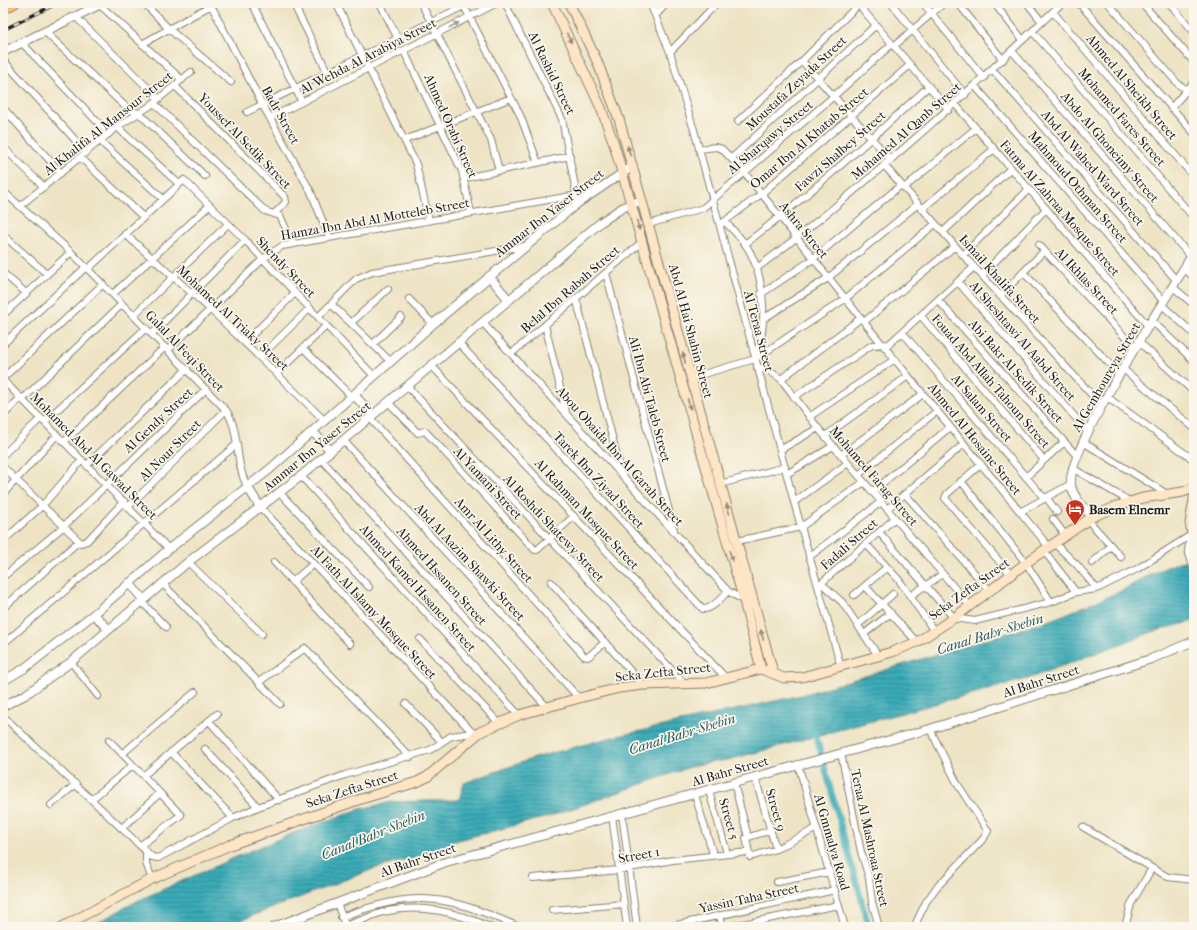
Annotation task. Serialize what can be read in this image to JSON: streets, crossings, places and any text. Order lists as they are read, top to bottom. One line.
{"streets":{"main road":["Abd Al Hai Shahin Street","Seka Zefta Street"],"street":["Al Wehda Al Arabiya Street","Al Rashid Street","Moustafa Zeyada Street","Ahmed Al Sheikh Street","Badr Street","Mohamed Fares Street","Al Khalifa Al Mansour Street","Ahmed Orabi Street","Mohamed Al Qanb Street","Al Sharqawy Street","Omar Ibn Al Khatab Street","Youssef Al Sedik Street","Abdo Al Ghoneimy Street","Fawzi Shalbey Street","Abd Al Wahed Ward Street","Mahmoud Othman Street","Fatma Al Zahraa Mosque Street","Ammar Ibn Yaser Street","Hamza Ibn Abd Al Motteleb Street","Ashra Street","Shendy Street","Ismail Khalifa Street","Al Ikhlas Street","Belal Ibn Rabah Street","Mohamed Al Triaky Street","Al Teraa Street","Al Sheshtawi Al Aabd Street","Galal Al Feqi Street","Abi Bakr Al Sedik Street","Al Gemhoureya Street","Fouad Abd Allah Tahoun Street","Ali Ibn Abi Taleb Street","Al Salam Street","Al Gendy Street","Ahmed Al Hosaine Street","Al Nour Street","Mohamed Abd Al Gawad Street","Abou Obaida Ibn Al Garah Street","Mohamed Farag Street","Tarek Ibn Ziyad Street","Al Yamani Street","Al Rahman Mosque Street","Al Roshdi Shatewy Street","Amr Al Lithy Street","Fadali Street","Abd Al Aazim Shawki Street","Ahmed Hssanen Street","Ahmed Kamel Hssanen Street","Al Fath Al Islamy Mosque Street","Al Bahr Street","Street 9","Street 5","Teraa Al Mashroaa Street","Al Gmmalya Road","Street 1","Yassin Taha Street"]},"crossings":[["Al Wehda Al Arabiya Street","Badr Street"],["Al Wehda Al Arabiya Street","Ahmed Orabi Street"],["Al Rashid Street","Ammar Ibn Yaser Street"],["Al Rashid Street","Hamza Ibn Abd Al Motteleb Street"],["Moustafa Zeyada Street","Ashra Street"],["Ahmed Al Sheikh Street","Mohamed Al Qanb Street"],["Badr Street","Hamza Ibn Abd Al Motteleb Street"],["Mohamed Fares Street","Mohamed Al Qanb Street"],["Al Khalifa Al Mansour Street","Youssef Al Sedik Street"],["Al Khalifa Al Mansour Street","Galal Al Feqi Street"],["Ahmed Orabi Street","Hamza Ibn Abd Al Motteleb Street"],["Mohamed Al Qanb Street","Abdo Al Ghoneimy Street"],["Mohamed Al Qanb Street","Abd Al Wahed Ward Street"],["Mohamed Al Qanb Street","Mahmoud Othman Street"],["Mohamed Al Qanb Street","Fatma Al Zahraa Mosque Street"],["Mohamed Al Qanb Street","Ashra Street"],["Mohamed Al Qanb Street","Ismail Khalifa Street"],["Al Sharqawy Street","Ashra Street"],["Al Sharqawy Street","Abd Al Hai Shahin Street"],["Al Sharqawy Street","Al Teraa Street"],["Omar Ibn Al Khatab Street","Ashra Street"],["Omar Ibn Al Khatab Street","Al Teraa Street"],["Abdo Al Ghoneimy Street","Al Gemhoureya Street"],["Fawzi Shalbey Street","Ashra Street"],["Abd Al Wahed Ward Street","Al Gemhoureya Street"],["Mahmoud Othman Street","Al Gemhoureya Street"],["Fatma Al Zahraa Mosque Street","Al Gemhoureya Street"],["Ammar Ibn Yaser Street","Hamza Ibn Abd Al Motteleb Street"],["Ammar Ibn Yaser Street","Shendy Street"],["Ammar Ibn Yaser Street","Mohamed Al Triaky Street"],["Ammar Ibn Yaser Street","Abd Al Hai Shahin Street"],["Ammar Ibn Yaser Street","Galal Al Feqi Street"],["Ammar Ibn Yaser Street","Mohamed Abd Al Gawad Street"],["Ammar Ibn Yaser Street","Abou Obaida Ibn Al Garah Street"],["Ammar Ibn Yaser Street","Tarek Ibn Ziyad Street"],["Ammar Ibn Yaser Street","Al Yamani Street"],["Ammar Ibn Yaser Street","Al Rahman Mosque Street"],["Ammar Ibn Yaser Street","Al Roshdi Shatewy Street"],["Ammar Ibn Yaser Street","Amr Al Lithy Street"],["Ammar Ibn Yaser Street","Abd Al Aazim Shawki Street"],["Ammar Ibn Yaser Street","Ahmed Hssanen Street"],["Ammar Ibn Yaser Street","Ahmed Kamel Hssanen Street"],["Ammar Ibn Yaser Street","Al Fath Al Islamy Mosque Street"],["Hamza Ibn Abd Al Motteleb Street","Shendy Street"],["Hamza Ibn Abd Al Motteleb Street","Mohamed Al Triaky Street"],["Hamza Ibn Abd Al Motteleb Street","Galal Al Feqi Street"],["Hamza Ibn Abd Al Motteleb Street","Mohamed Abd Al Gawad Street"],["Ashra Street","Al Teraa Street"],["Ashra Street","Ahmed Al Hosaine Street"],["Ismail Khalifa Street","Al Gemhoureya Street"],["Al Ikhlas Street","Al Gemhoureya Street"],["Belal Ibn Rabah Street","Abd Al Hai Shahin Street"],["Belal Ibn Rabah Street","Ali Ibn Abi Taleb Street"],["Belal Ibn Rabah Street","Abou Obaida Ibn Al Garah Street"],["Abd Al Hai Shahin Street","Abou Obaida Ibn Al Garah Street"],["Abd Al Hai Shahin Street","Seka Zefta Street"],["Al Teraa Street","Mohamed Farag Street"],["Al Teraa Street","Fadali Street"],["Al Teraa Street","Seka Zefta Street"],["Al Sheshtawi Al Aabd Street","Al Gemhoureya Street"],["Galal Al Feqi Street","Al Gendy Street"],["Galal Al Feqi Street","Al Nour Street"],["Abi Bakr Al Sedik Street","Al Gemhoureya Street"],["Ali Ibn Abi Taleb Street","Abou Obaida Ibn Al Garah Street"],["Al Gendy Street","Mohamed Abd Al Gawad Street"],["Ahmed Al Hosaine Street","Seka Zefta Street"],["Al Nour Street","Mohamed Abd Al Gawad Street"],["Abou Obaida Ibn Al Garah Street","Tarek Ibn Ziyad Street"],["Mohamed Farag Street","Fadali Street"],["Mohamed Farag Street","Seka Zefta Street"],["Al Yamani Street","Al Rahman Mosque Street"],["Al Yamani Street","Al Roshdi Shatewy Street"],["Al Rahman Mosque Street","Seka Zefta Street"],["Al Roshdi Shatewy Street","Seka Zefta Street"],["Abd Al Aazim Shawki Street","Seka Zefta Street"],["Ahmed Hssanen Street","Seka Zefta Street"],["Ahmed Kamel Hssanen Street","Seka Zefta Street"],["Seka Zefta Street","Al Fath Al Islamy Mosque Street"],["Al Bahr Street","Street 9"],["Al Bahr Street","Street 5"],["Al Bahr Street","Teraa Al Mashroaa Street"],["Al Bahr Street","Al Gmmalya Road"],["Street 9","Street 1"],["Street 5","Street 1"],["Al Gmmalya Road","Yassin Taha Street"]],"water":["Canal Bahr-Shebin"],"places":{"hotel":["Basem Elnemr"]}}
